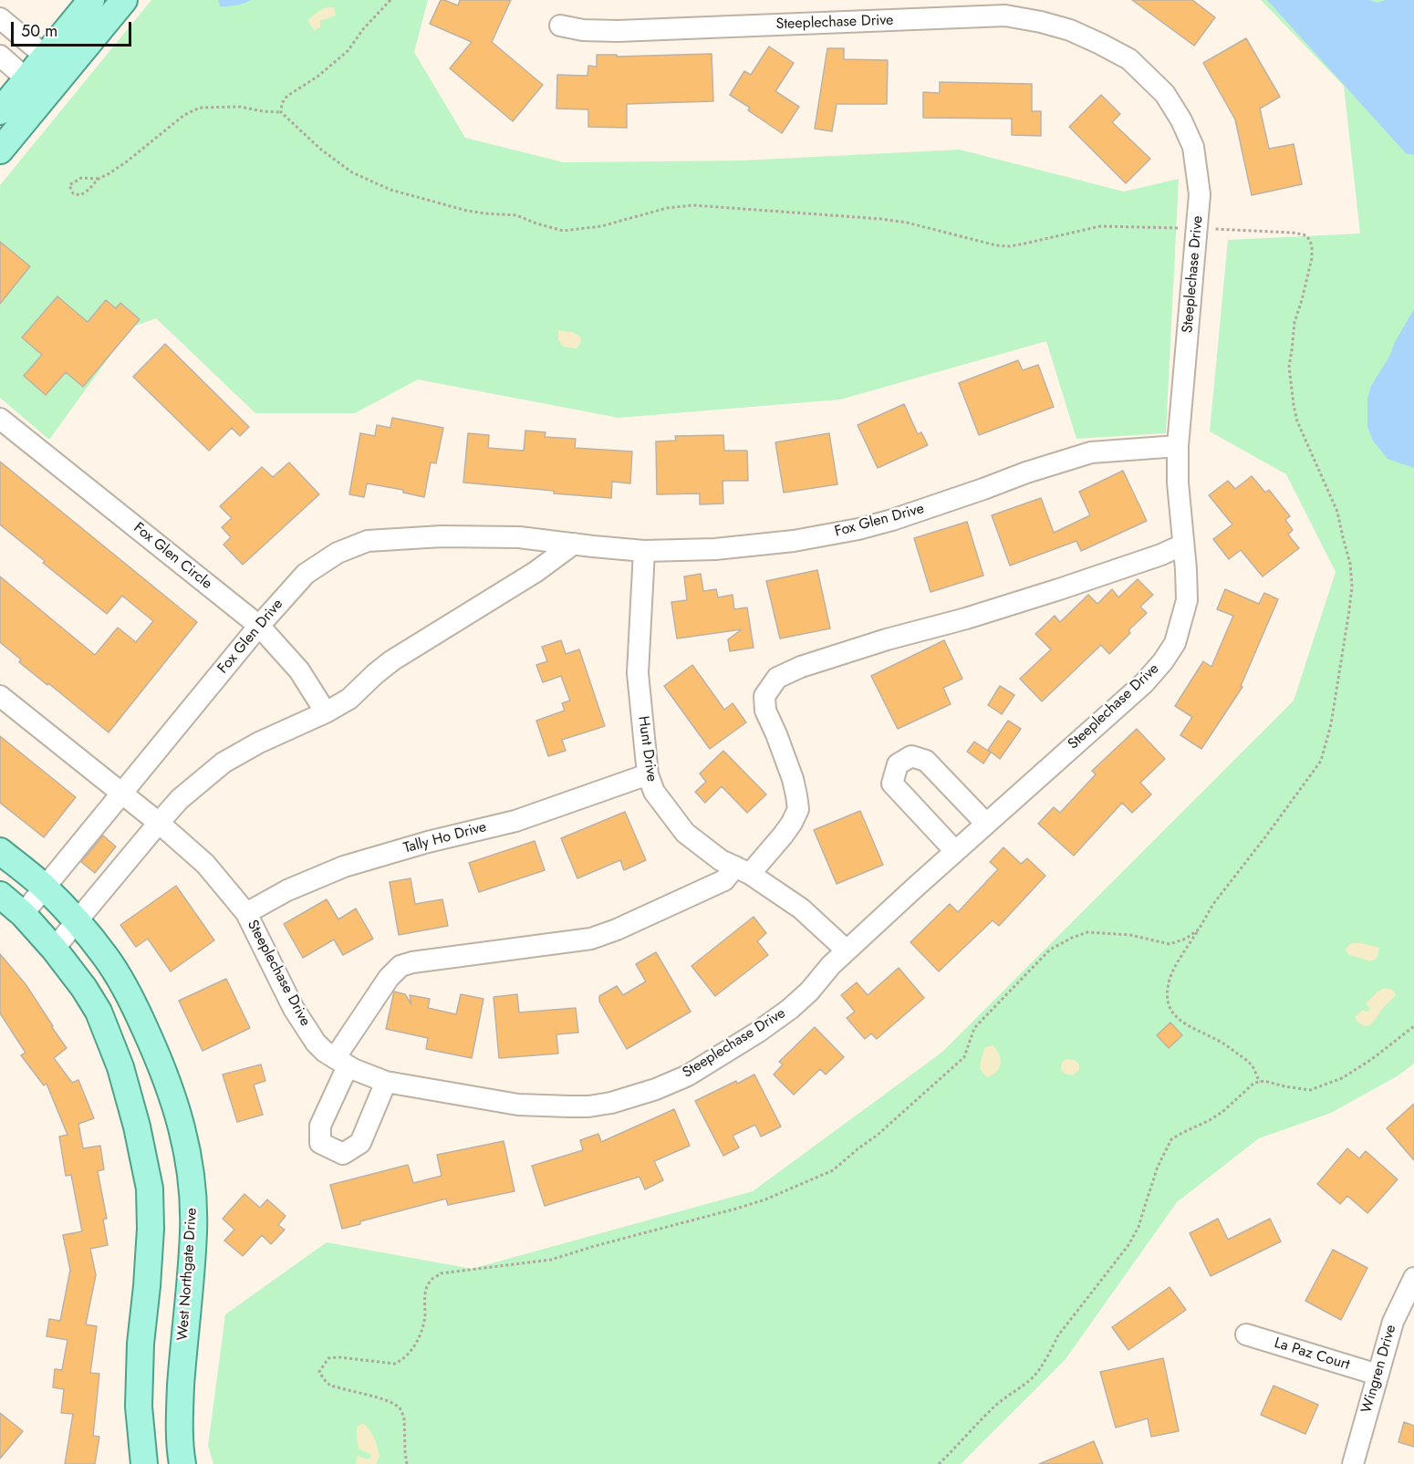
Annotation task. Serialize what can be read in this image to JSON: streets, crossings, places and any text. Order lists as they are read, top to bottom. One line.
{"streets":{"main road":["West Northgate Drive"],"street":["Steeplechase Drive","Fox Glen Drive","Fox Glen Circle","Hunt Drive","Tally Ho Drive","La Paz Court","Wingren Drive"]},"crossings":[["Steeplechase Drive","Fox Glen Drive"],["Steeplechase Drive","Hunt Drive"],["Steeplechase Drive","Tally Ho Drive"],["Fox Glen Drive","Fox Glen Circle"],["Fox Glen Drive","Hunt Drive"],["Fox Glen Drive","West Northgate Drive"],["Hunt Drive","Tally Ho Drive"],["La Paz Court","Wingren Drive"]],"scale_bar":"50 m"}
